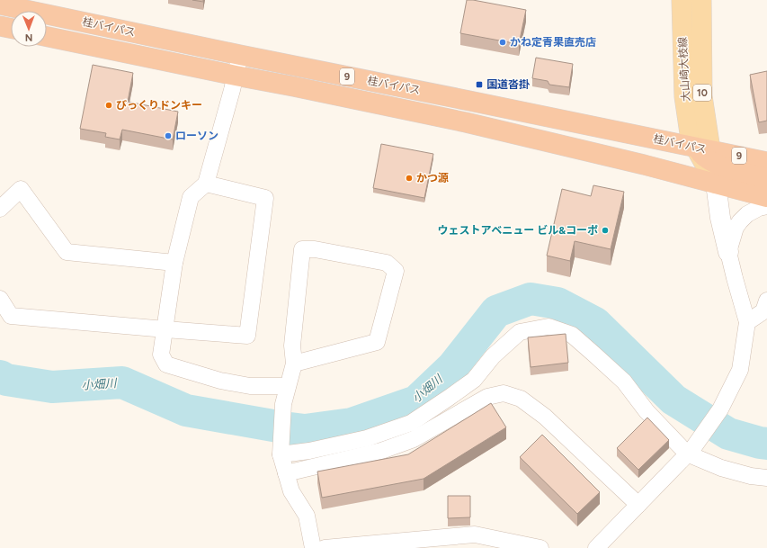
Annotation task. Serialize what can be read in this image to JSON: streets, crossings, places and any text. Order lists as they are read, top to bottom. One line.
{"streets":{"highway":["桂バイパス","9"],"main road":["大山崎大枝線","10"]},"crossings":[["桂バイパス","大山崎大枝線"]],"water":["小畑川"],"places":{"other":["かね定青果直売店","びっくりドンキー","ローソン","かつ源","ウェストアベニュー ビル&コーポ"],"transit":["国道沓掛"]},"north":"bottom"}
